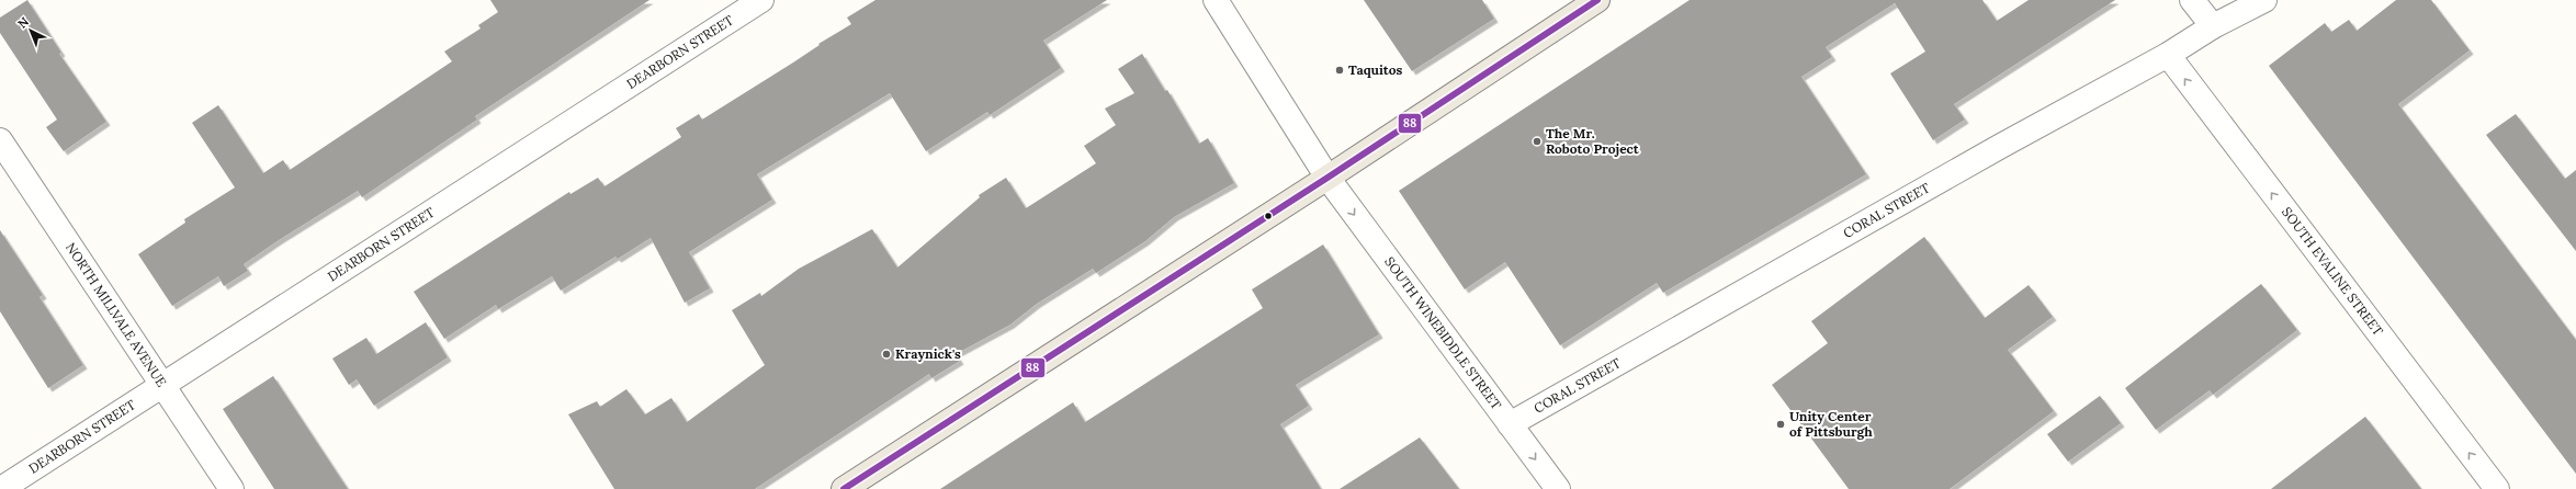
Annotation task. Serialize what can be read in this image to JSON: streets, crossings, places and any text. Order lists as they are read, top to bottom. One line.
{"streets":{"street":["DEARBORN STREET","CORAL STREET","SOUTH EVALINE STREET","NORTH MILLVALE AVENUE","SOUTH WINEBIDDLE STREET"]},"crossings":[["DEARBORN STREET","NORTH MILLVALE AVENUE"],["CORAL STREET","SOUTH EVALINE STREET"],["CORAL STREET","SOUTH WINEBIDDLE STREET"]],"one_way":["SOUTH EVALINE STREET","SOUTH WINEBIDDLE STREET"],"places":["Taquitos","The Mr. Roboto Project","Kraynick's","Unity Center of Pittsburgh"],"lines":["transit line 88"],"north":"top left"}
